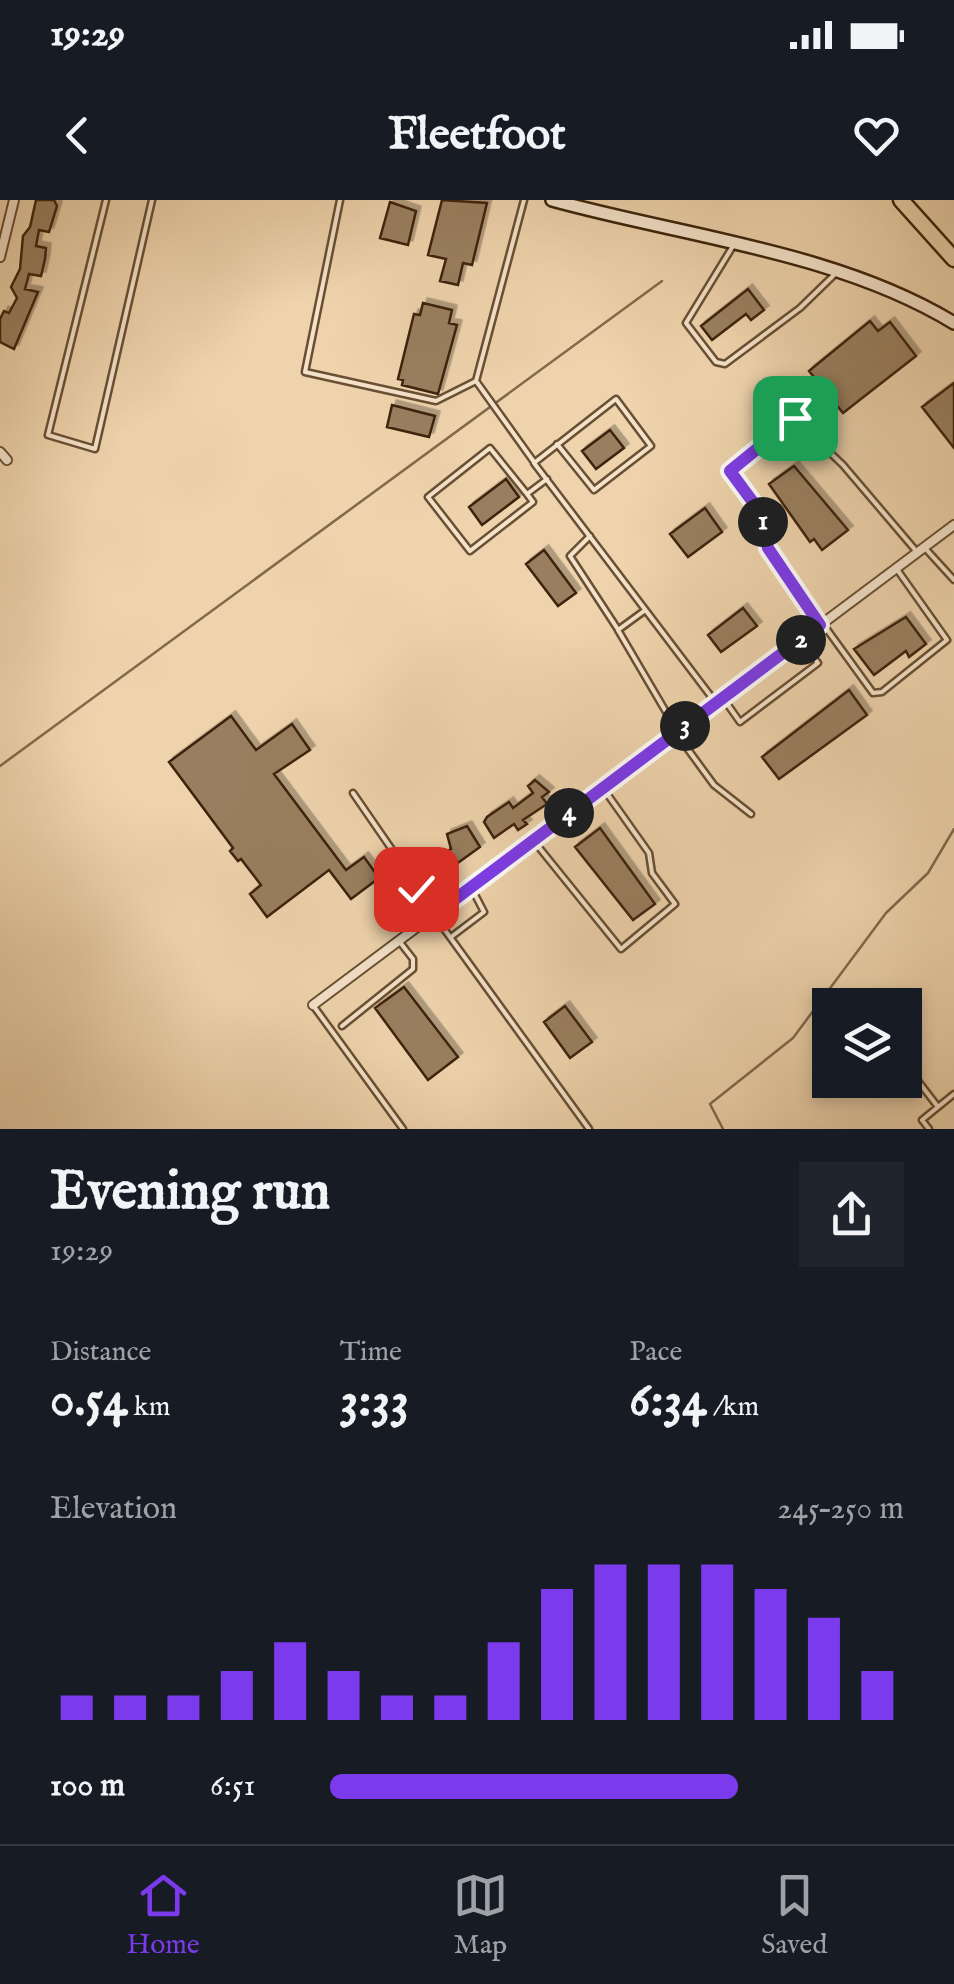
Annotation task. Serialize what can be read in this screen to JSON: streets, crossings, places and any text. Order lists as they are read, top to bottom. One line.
{"page":{"status":"19:29","header":"Fleetfoot","pins":["1","2","3","4"],"heading":["Evening run","19:29"],"stats":[["Distance","0.54 km"],["Time","3:33"],["Pace","6:34 /km"]],"chart":["Elevation","245–250 m"],"list":[{"name":"100 m","note":"6:51"}],"tabs":["Home","Map","Saved"]}}
